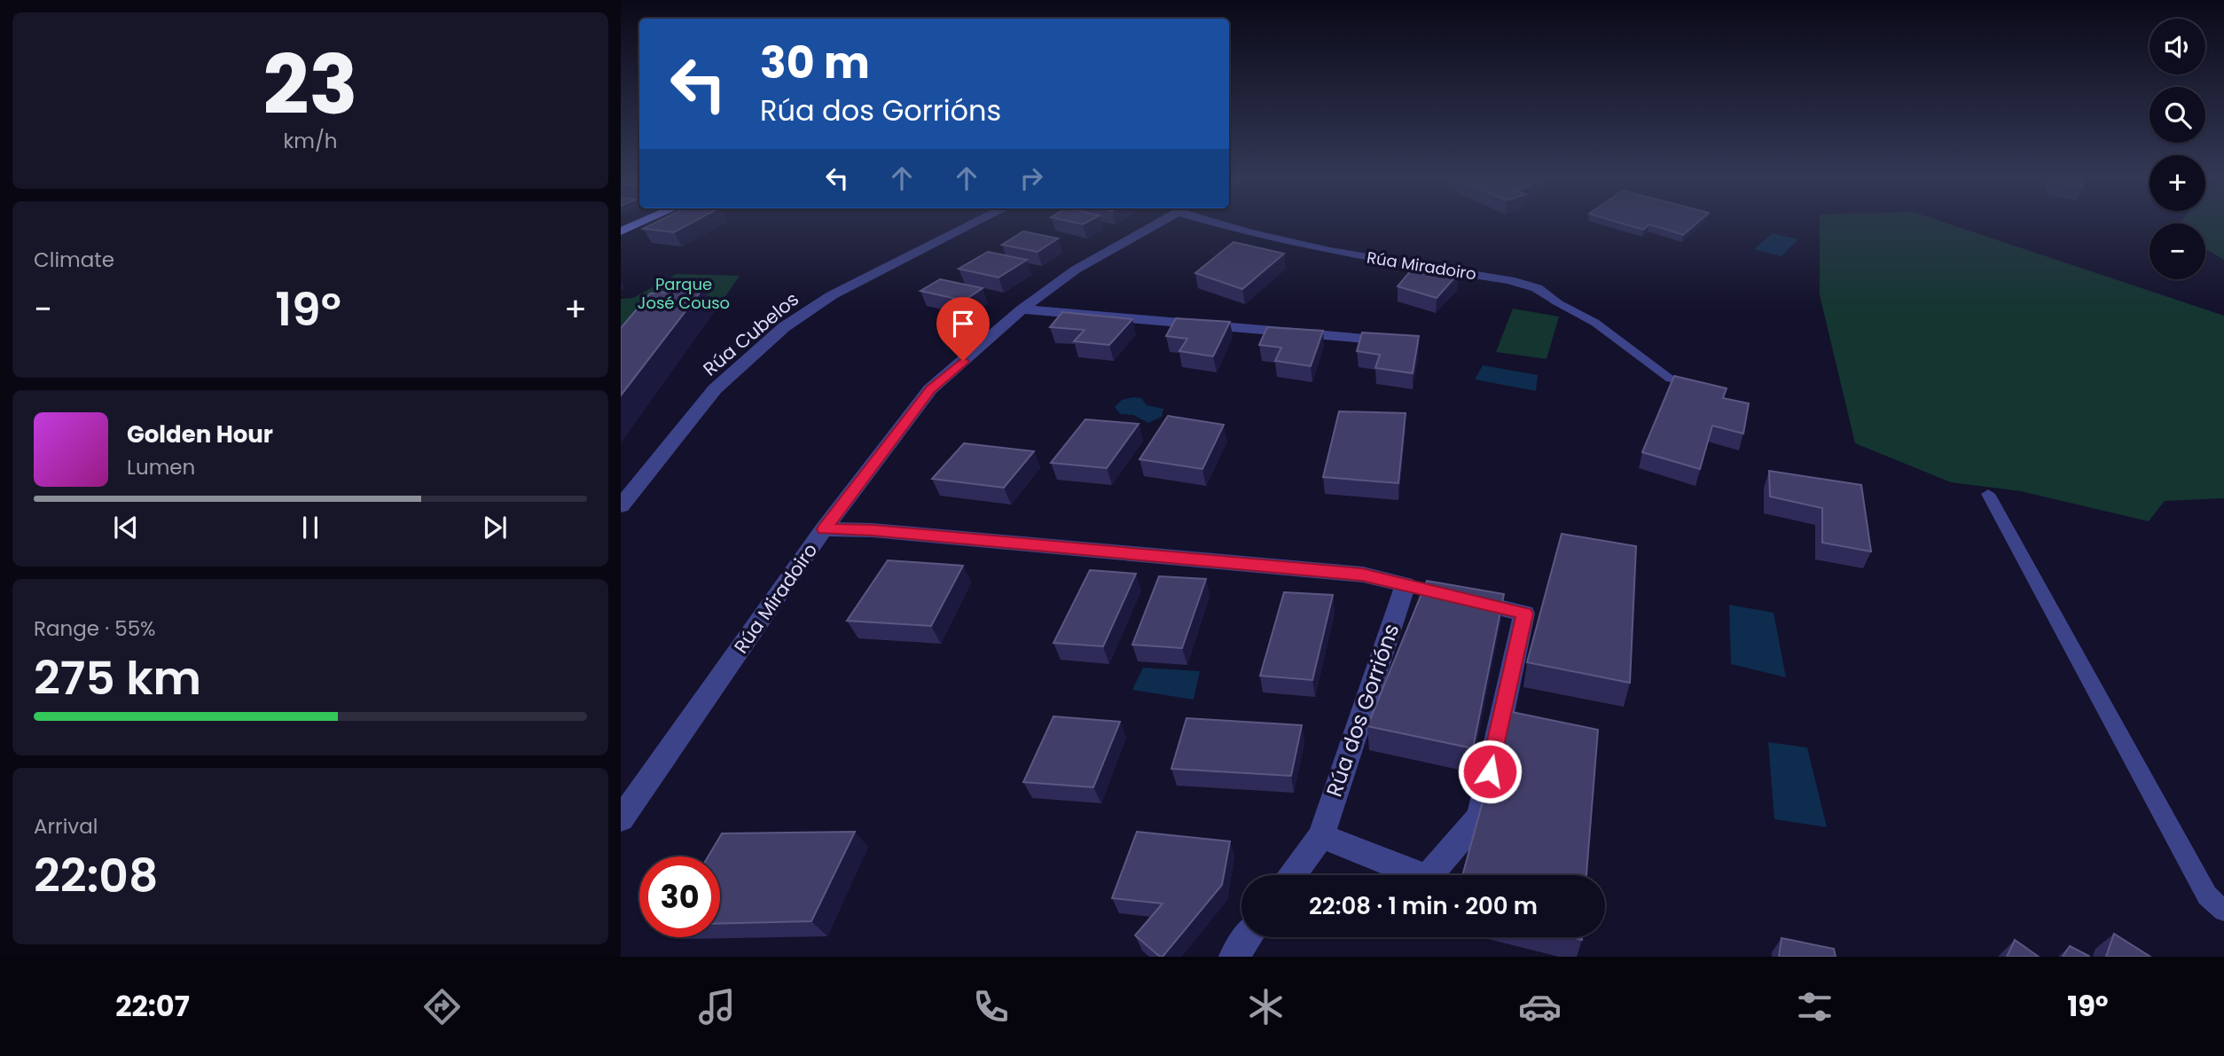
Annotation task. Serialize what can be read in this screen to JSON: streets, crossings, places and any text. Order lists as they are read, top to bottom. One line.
{"streets":{"street":["Rúa Miradoiro","Rúa Cubelos","Rúa dos Gorrións"]},"parks":["Parque José Couso"],"page":{"tile":[["23","km/h"],"Climate",["Range · 55%","275 km"],["Arrival","22:08"]],"map_buttons":["+","−"],"turn":["30 m","Rúa dos Gorrións"],"heat":["−","19°","+"],"song":["Golden Hour","Lumen"],"limit":"30","trip":"22:08 · 1 min · 200 m","tabs":["22:07","19°"]}}
